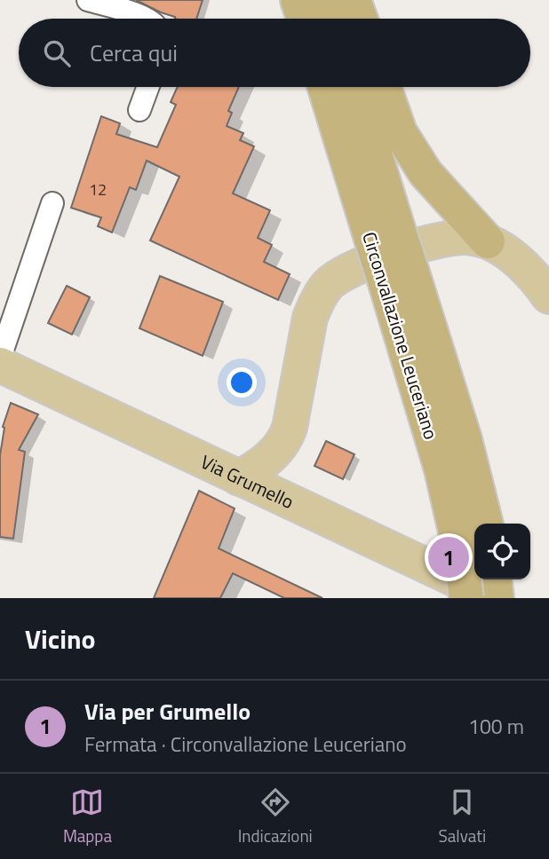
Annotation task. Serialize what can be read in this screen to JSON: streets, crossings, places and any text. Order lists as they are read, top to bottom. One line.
{"streets":{"highway":["Circonvallazione Leuceriano"],"main road":["Via Grumello"]},"house_numbers":["12"],"page":{"search":"Cerca qui","pins":"1","heading":"Vicino","list":[{"mark":"1","name":"Via per Grumello","note":"Fermata · Circonvallazione Leuceriano","value":"100 m"}],"nav":["Mappa","Indicazioni","Salvati"]}}
